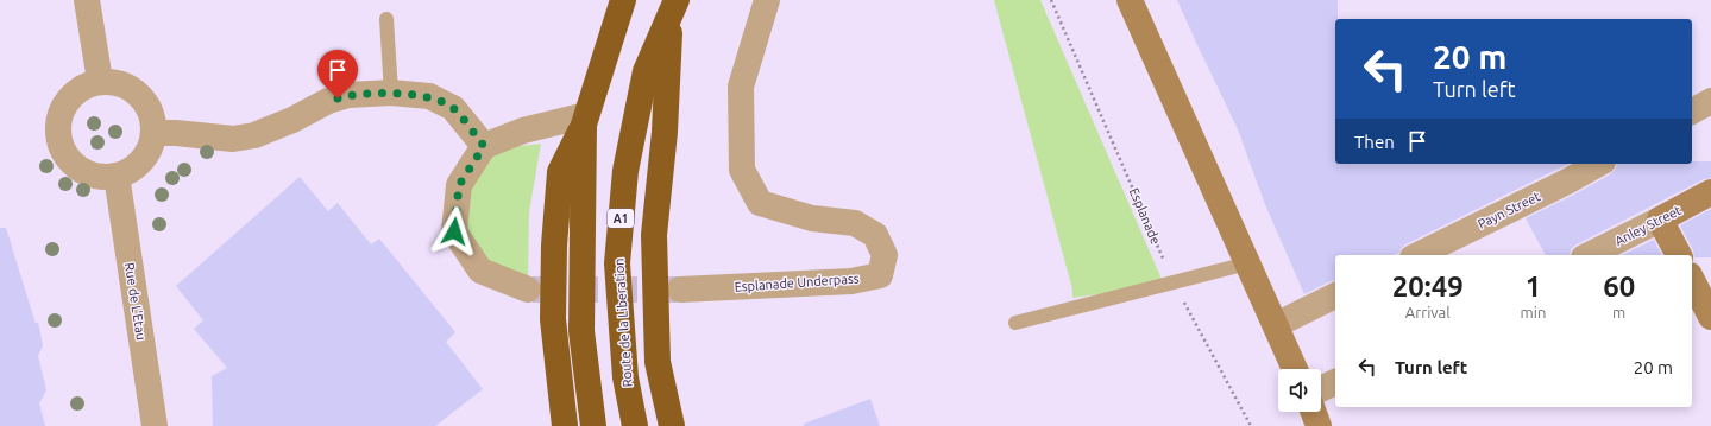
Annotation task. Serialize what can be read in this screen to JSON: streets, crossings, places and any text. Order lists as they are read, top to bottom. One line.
{"streets":{"highway":["A1","Route de la Liberation"],"main road":["Anley Street"],"street":["Payn Street","Esplanade Underpass","Rue de L'Etau"],"path":["Esplanade"]},"crossings":[["A1","Route de la Liberation"]],"page":{"turn":["20 m","Turn left"],"then":"Then","eta":["20:49","Arrival","1","min","60","m"],"list":[{"name":"Turn left","value":"20 m"}]}}
